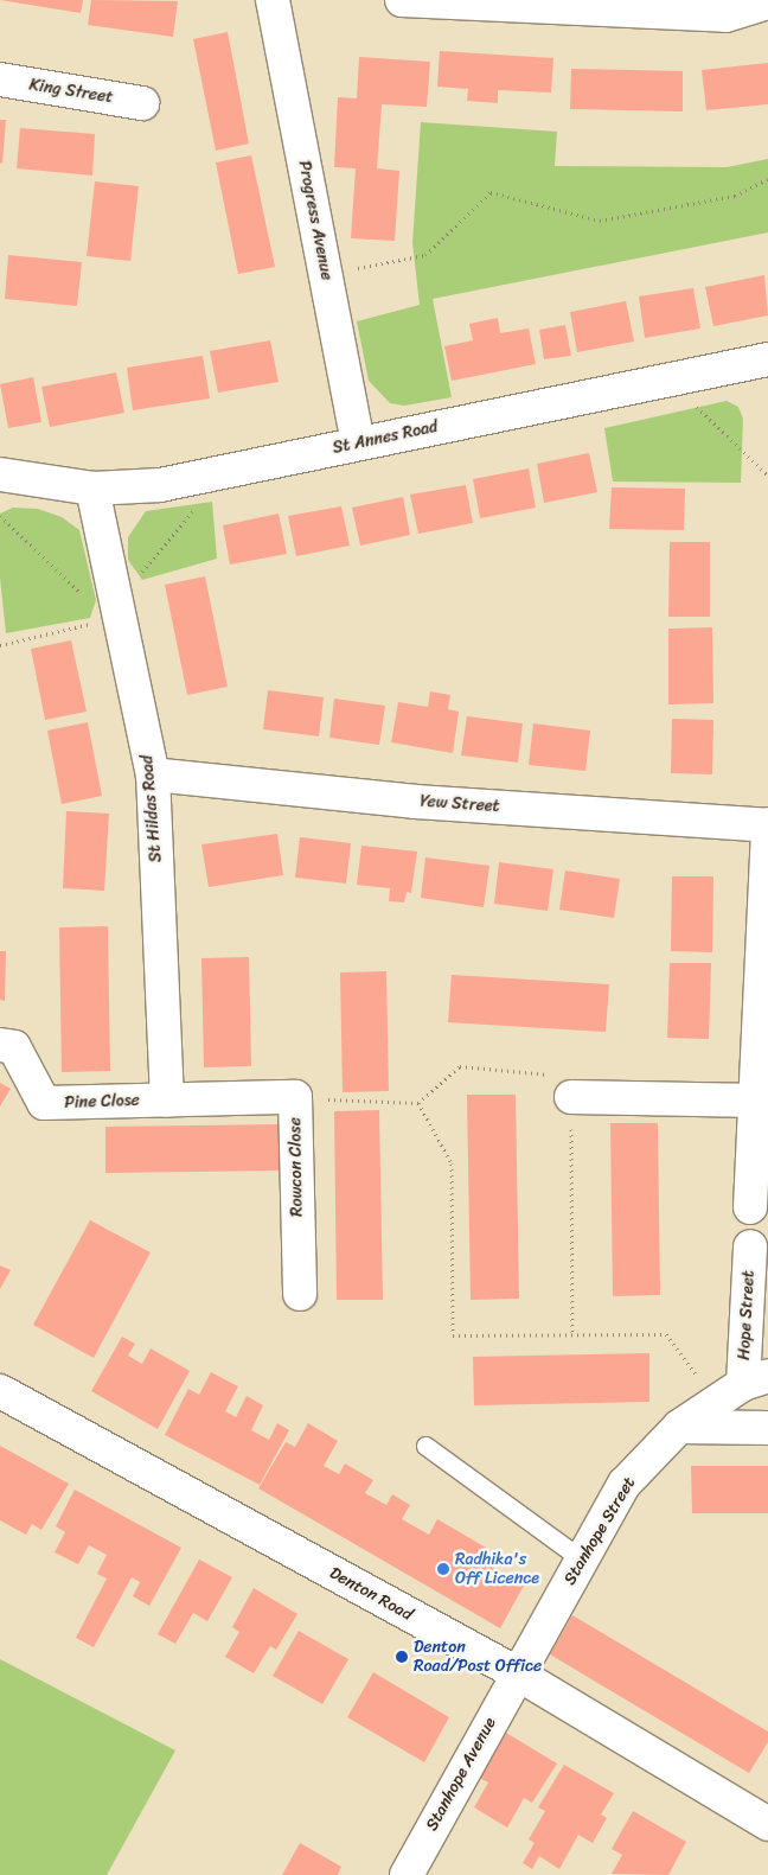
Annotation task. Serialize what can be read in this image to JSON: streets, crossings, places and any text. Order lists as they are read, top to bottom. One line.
{"streets":{"main road":["King Street","Progress Avenue","St Annes Road","Yew Street","St Hildas Road","Pine Close","Rowcon Close","Hope Street","Stanhope Street","Denton Road","Stanhope Avenue"]},"crossings":[["Progress Avenue","St Annes Road"],["St Annes Road","St Hildas Road"],["Yew Street","St Hildas Road"],["St Hildas Road","Pine Close"],["St Hildas Road","Rowcon Close"],["Pine Close","Rowcon Close"],["Hope Street","Stanhope Street"],["Stanhope Street","Denton Road"],["Stanhope Street","Stanhope Avenue"],["Denton Road","Stanhope Avenue"]],"places":["Radhika's Off Licence","Denton Road/Post Office"]}
